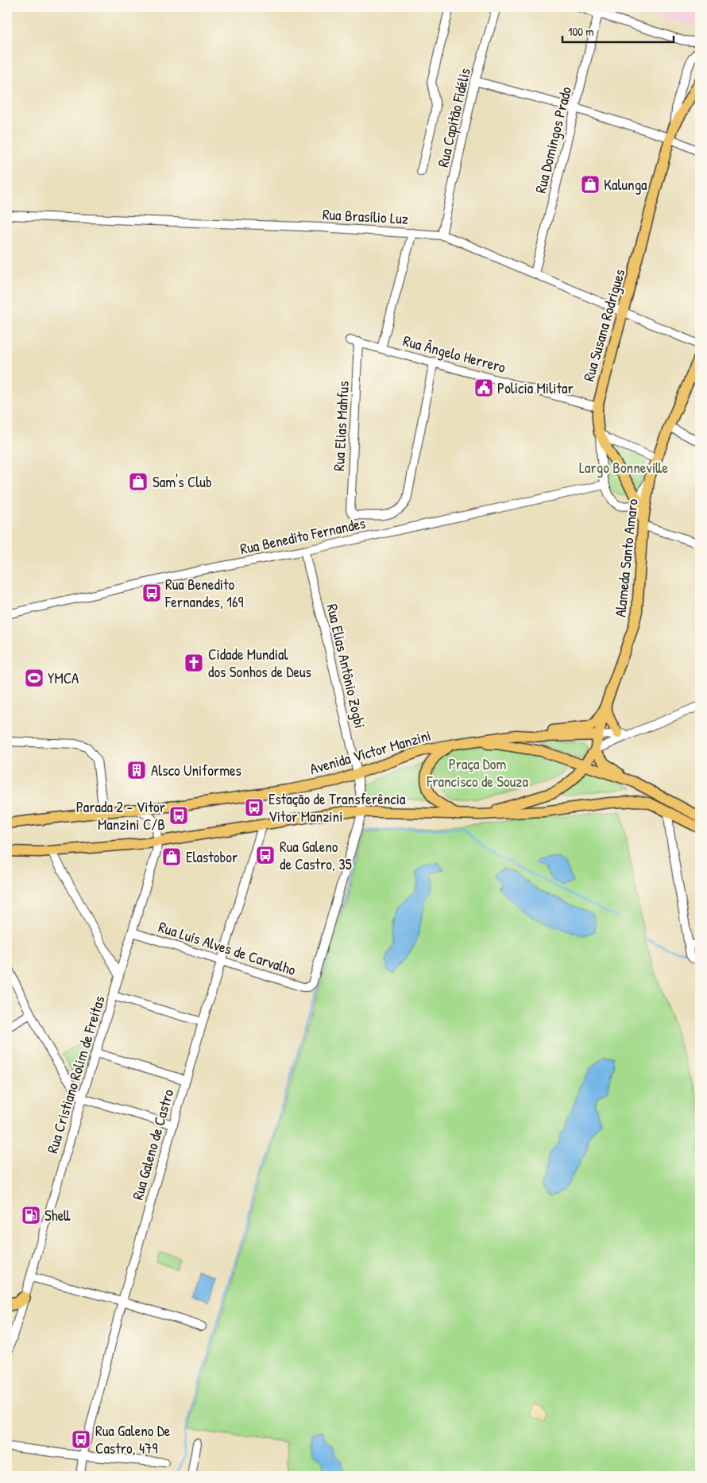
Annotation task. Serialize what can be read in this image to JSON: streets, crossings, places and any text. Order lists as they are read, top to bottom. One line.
{"streets":{"main road":["Rua Susana Rodrigues","Alameda Santo Amaro","Avenida Víctor Manzini"],"street":["Rua Capitão Fidélis","Rua Domingos Prado","Rua Brasílio Luz","Rua Ângelo Herrero","Rua Elias Mahfus","Rua Benedito Fernandes","Rua Elias Antônio Zogbi","Rua Luís Alves de Carvalho","Rua Cristiano Rolim de Freitas","Rua Galeno de Castro"]},"crossings":[["Rua Capitão Fidélis","Rua Brasílio Luz"],["Rua Domingos Prado","Rua Brasílio Luz"],["Rua Brasílio Luz","Rua Susana Rodrigues"],["Rua Susana Rodrigues","Rua Ângelo Herrero"],["Rua Susana Rodrigues","Alameda Santo Amaro"],["Rua Ângelo Herrero","Rua Elias Mahfus"],["Rua Benedito Fernandes","Rua Elias Antônio Zogbi"],["Alameda Santo Amaro","Avenida Víctor Manzini"],["Rua Elias Antônio Zogbi","Avenida Víctor Manzini"],["Rua Elias Antônio Zogbi","Rua Luís Alves de Carvalho"],["Avenida Víctor Manzini","Rua Cristiano Rolim de Freitas"],["Rua Luís Alves de Carvalho","Rua Cristiano Rolim de Freitas"],["Rua Luís Alves de Carvalho","Rua Galeno de Castro"]],"parks":["Largo Bonneville","Praça Dom Francisco de Souza"],"places":{"shop":["Kalunga","Sam's Club","Elastobor"],"public building":["Polícia Militar"],"bus stop":["Rua Benedito Fernandes, 169","Estação de Transferência Vitor Manzini","Parada 2 - Vitor Manzini C/B","Rua Galeno de Castro, 35","Rua Galeno De Castro, 479"],"church":["Cidade Mundial dos Sonhos de Deus"],"sports":["YMCA"],"building":["Alsco Uniformes"],"fuel station":["Shell"]},"scale_bar":"100 m"}
